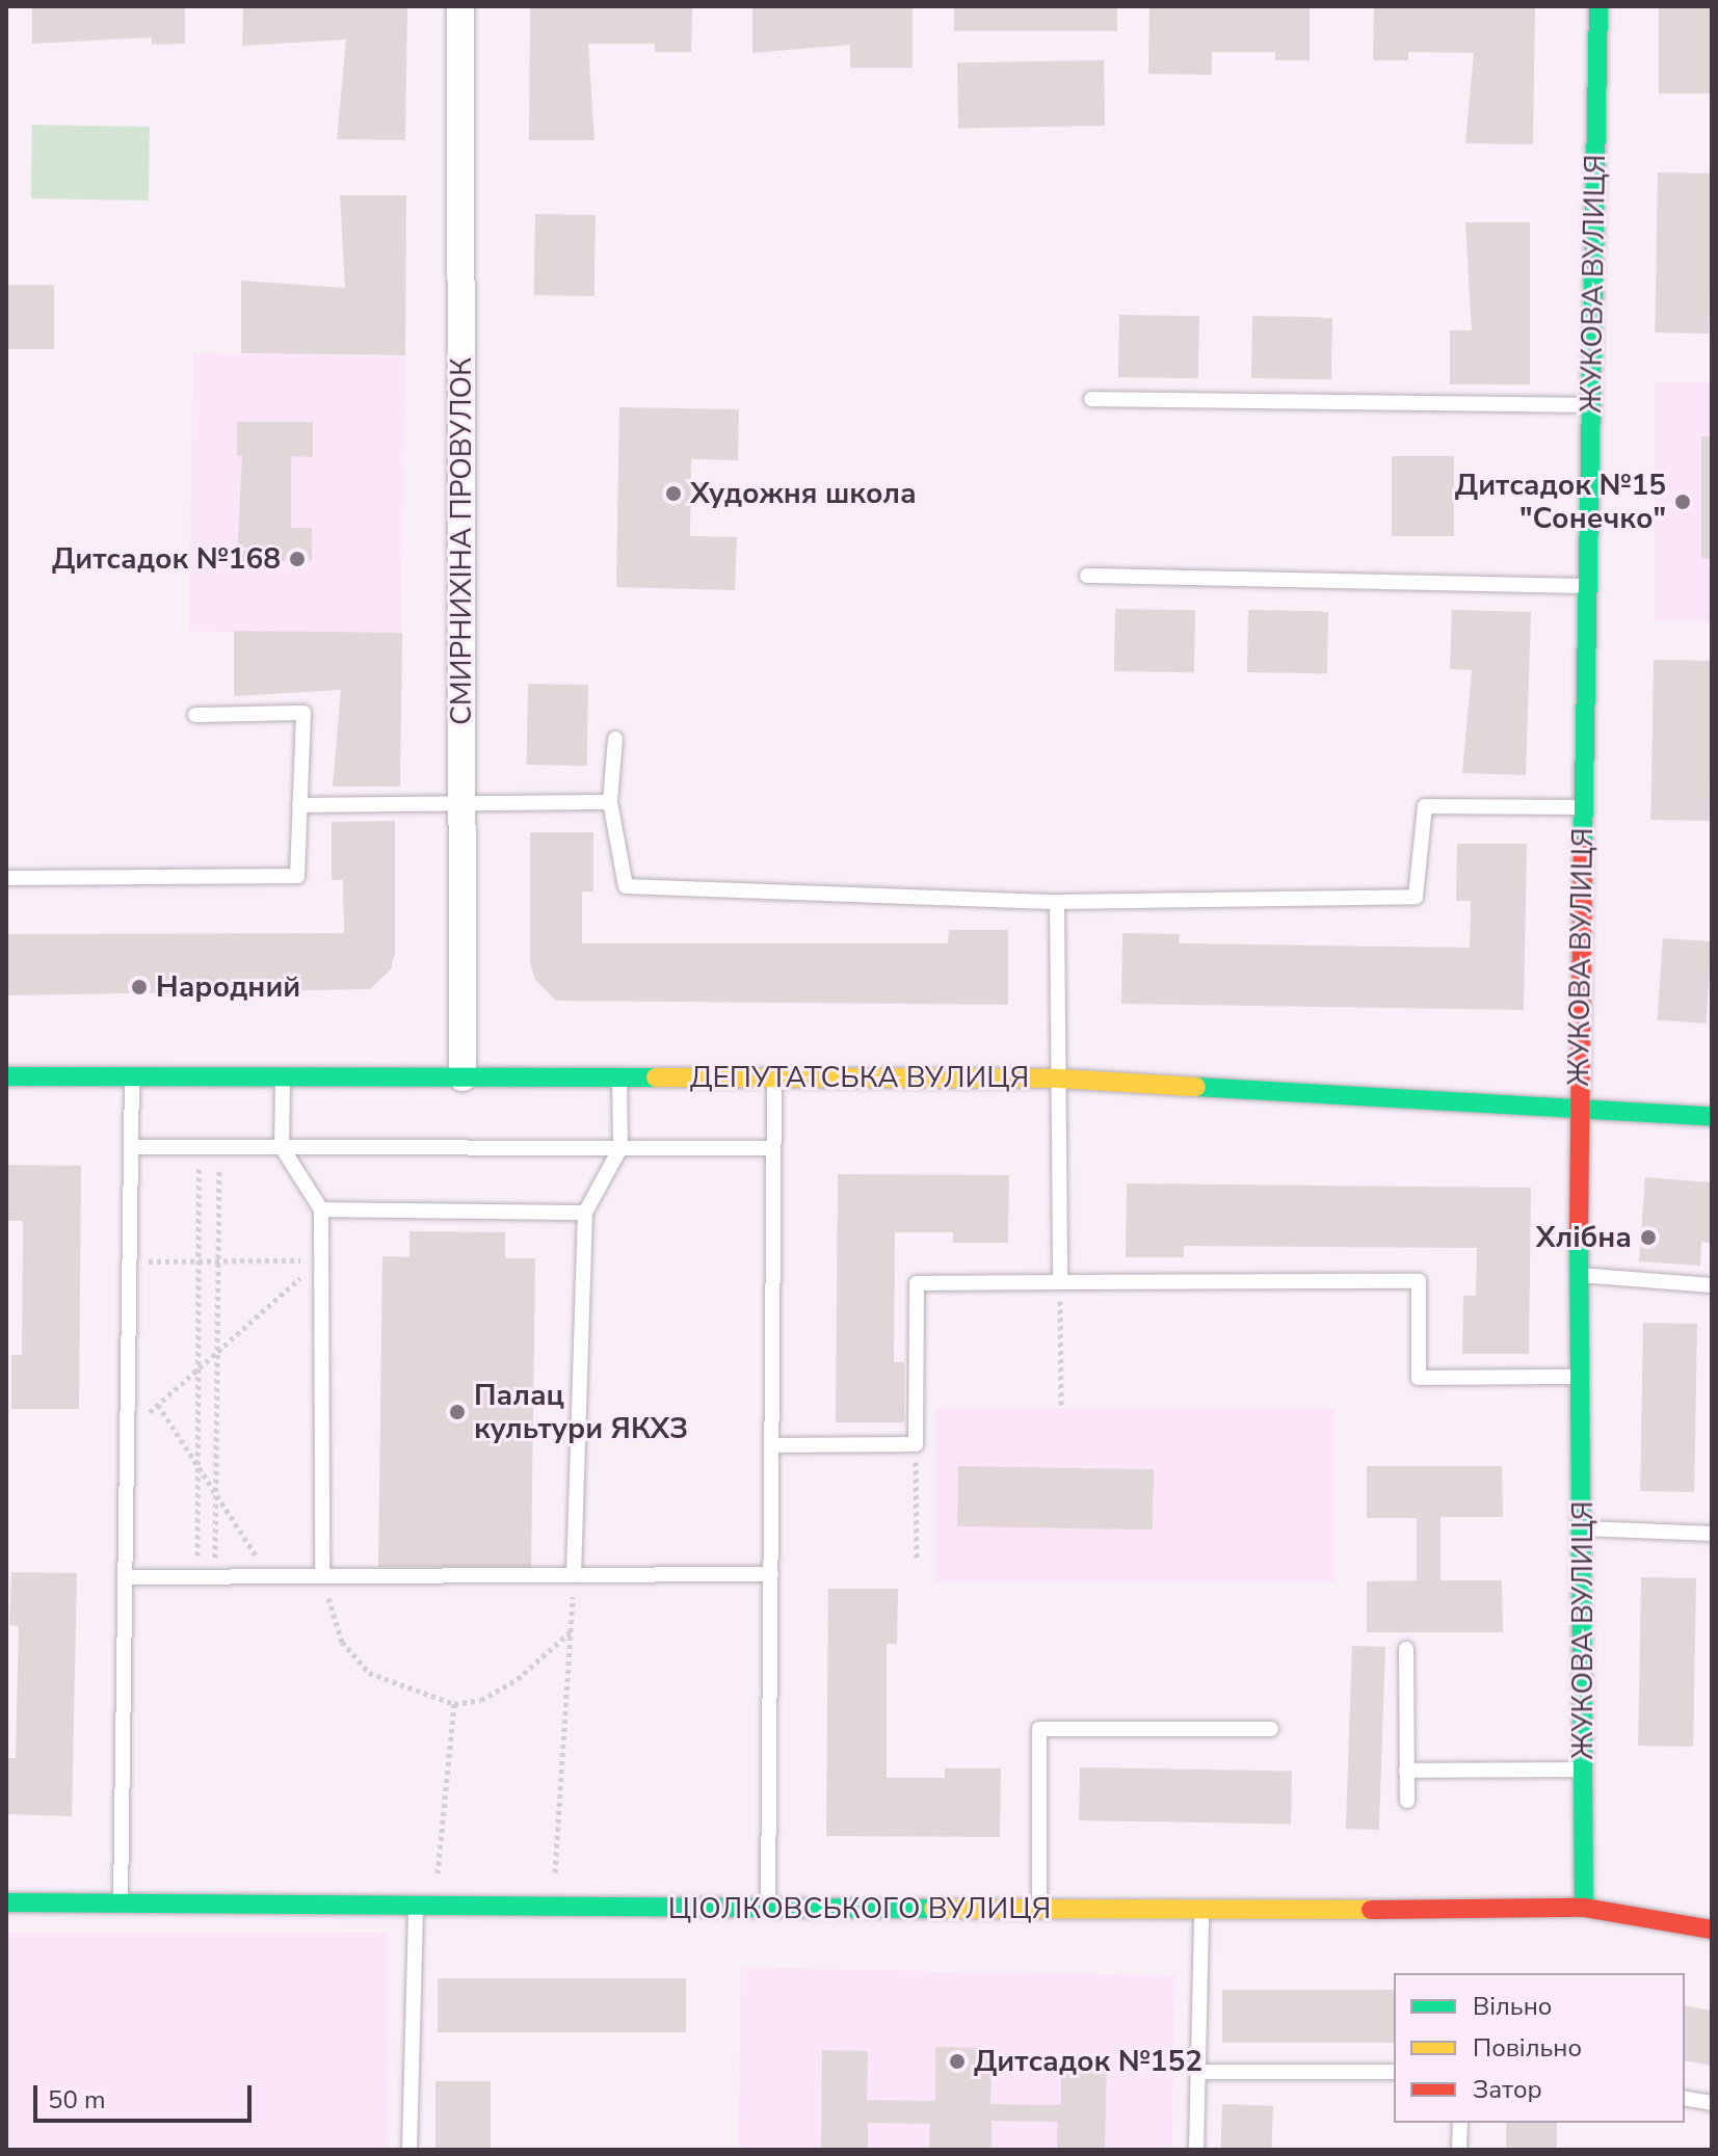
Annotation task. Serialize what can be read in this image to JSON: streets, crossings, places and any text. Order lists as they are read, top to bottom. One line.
{"streets":{"street":["ЖУКОВА ВУЛИЦЯ","СМИРНИХІНА ПРОВУЛОК","ДЕПУТАТСЬКА ВУЛИЦЯ","ЦІОЛКОВСЬКОГО ВУЛИЦЯ"]},"crossings":[["ЖУКОВА ВУЛИЦЯ","ДЕПУТАТСЬКА ВУЛИЦЯ"],["ЖУКОВА ВУЛИЦЯ","ЦІОЛКОВСЬКОГО ВУЛИЦЯ"],["СМИРНИХІНА ПРОВУЛОК","ДЕПУТАТСЬКА ВУЛИЦЯ"]],"places":["Художня школа","Дитсадок №15 \"Сонечко\"","Дитсадок №168","Народний","Хлібна","Палац культури ЯКХЗ","Дитсадок №152"],"legend":["Вільно","Повільно","Затор"],"scale_bar":"50 m"}
